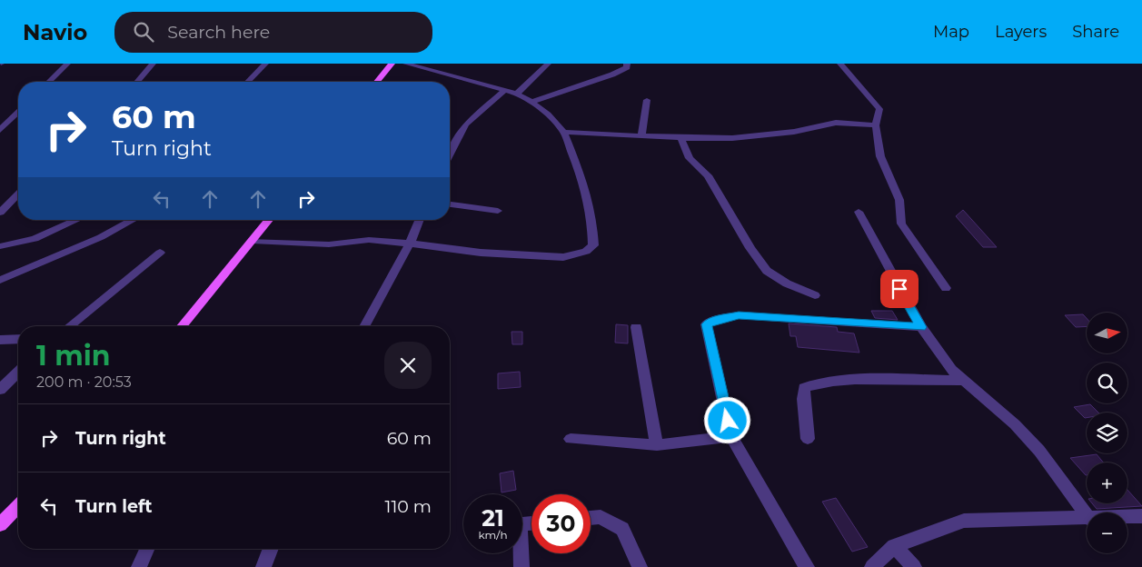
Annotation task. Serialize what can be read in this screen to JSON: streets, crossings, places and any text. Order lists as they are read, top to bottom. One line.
{"north":"right","page":{"header":"Navio","search":"Search here","nav":["Map","Layers","Share"],"turn":["60 m","Turn right"],"map_buttons":["+","−"],"heading":["1 min","200 m · 20:53"],"list":[{"name":"Turn right","value":"60 m"},{"name":"Turn left","value":"110 m"}],"speed":"21 km/h","limit":"30"}}
